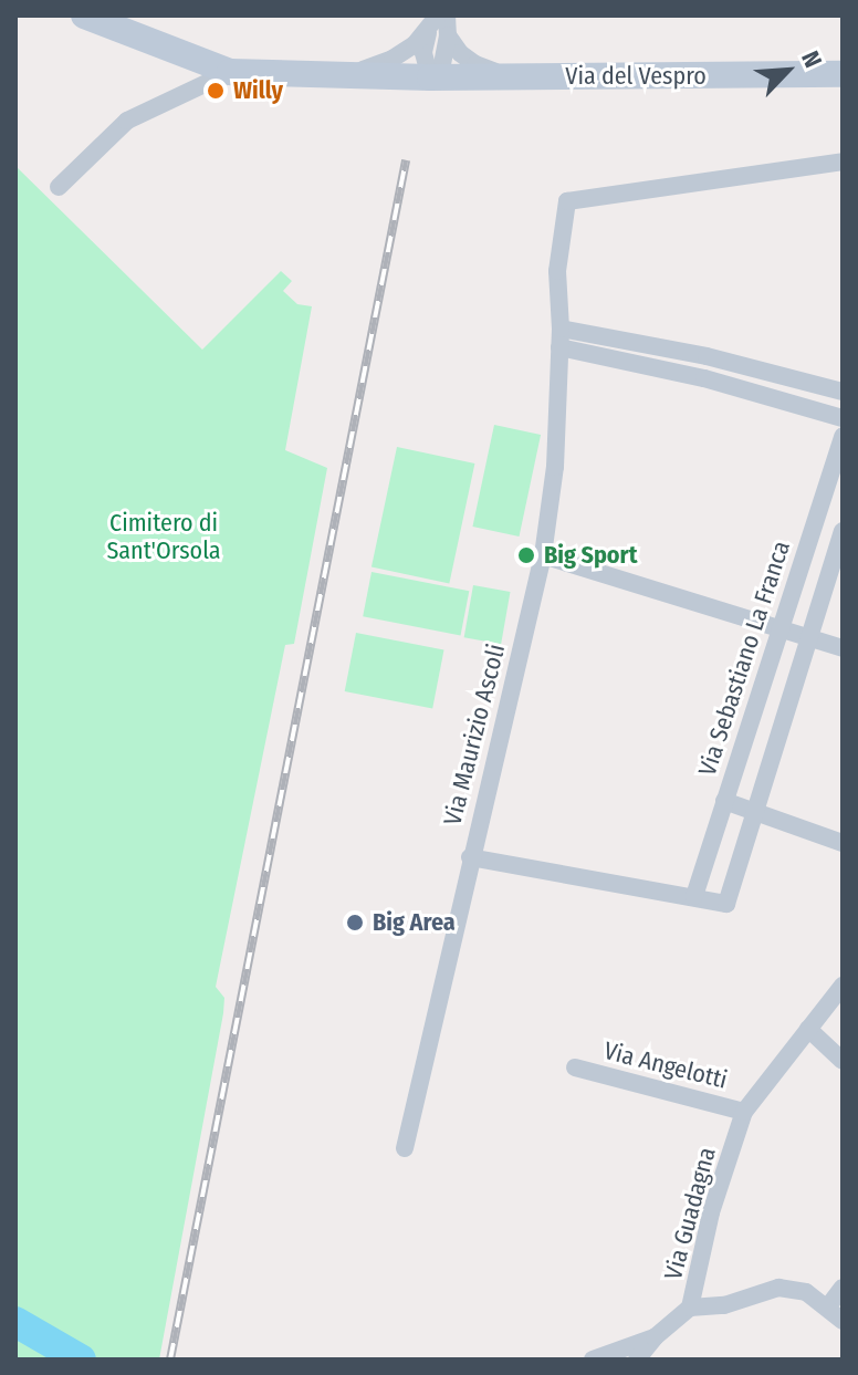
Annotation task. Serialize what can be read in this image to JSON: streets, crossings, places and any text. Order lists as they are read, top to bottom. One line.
{"streets":{"street":["Via del Vespro","Via Sebastiano La Franca","Via Maurizio Ascoli","Via Angelotti","Via Guadagna"]},"crossings":[["Via Angelotti","Via Guadagna"]],"parks":["Cimitero di Sant'Orsola"],"places":["Willy","Big Sport","Big Area"],"north":"top right"}
